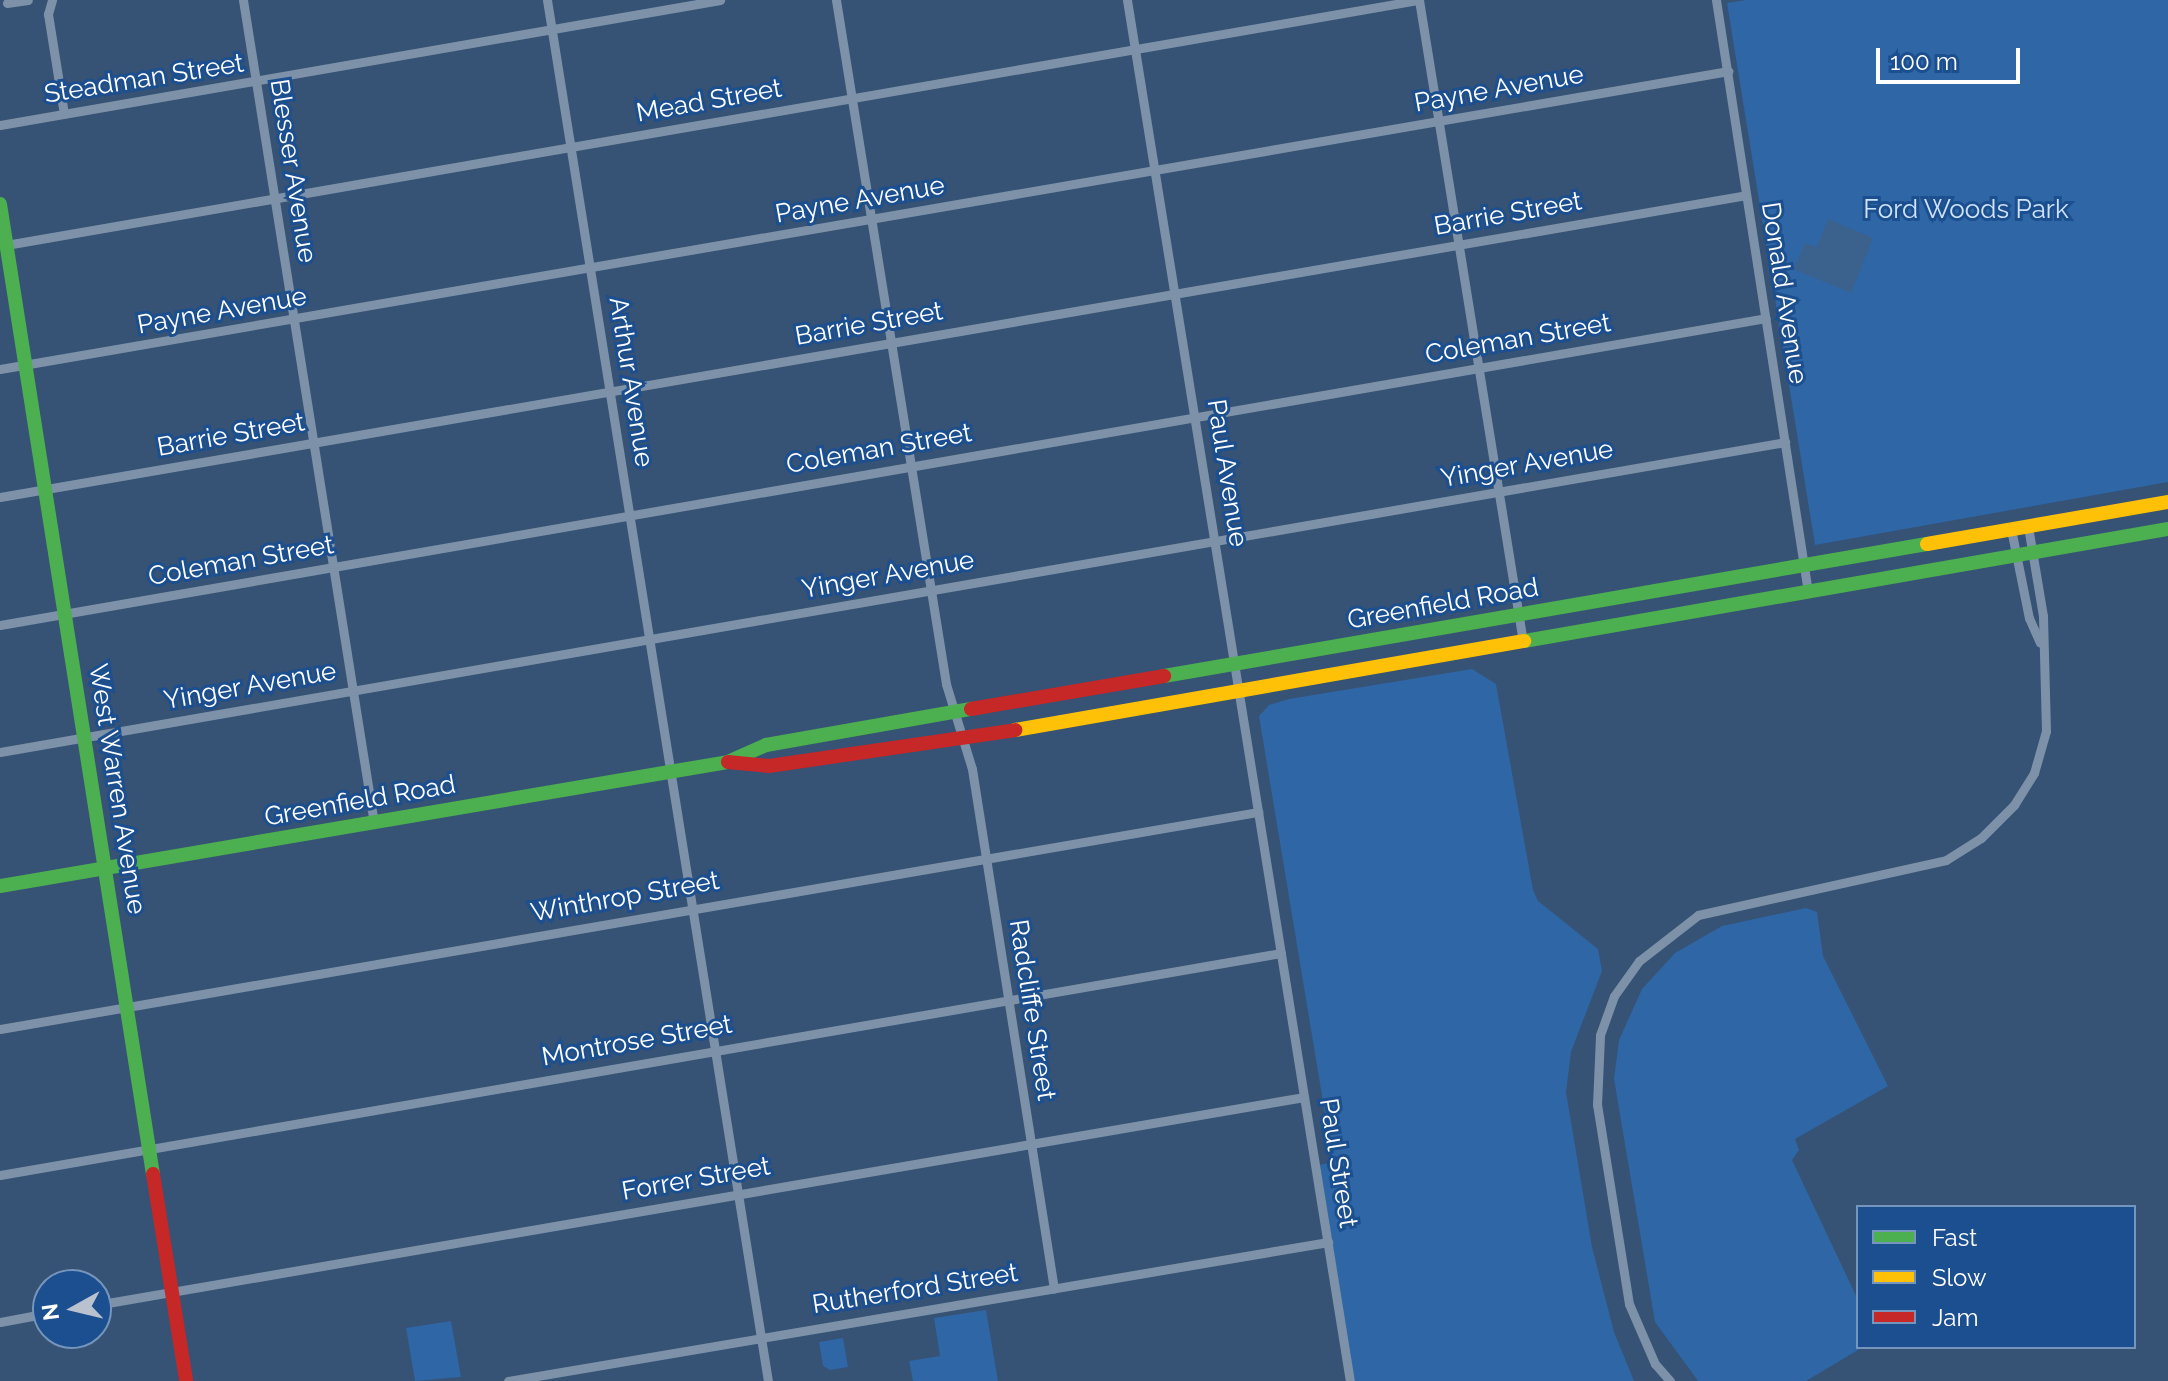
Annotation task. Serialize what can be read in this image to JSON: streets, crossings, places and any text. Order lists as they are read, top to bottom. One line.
{"streets":{"main road":["Greenfield Road","West Warren Avenue"],"street":["Steadman Street","Payne Avenue","Mead Street","Blesser Avenue","Barrie Street","Donald Avenue","Coleman Street","Arthur Avenue","Yinger Avenue","Paul Avenue","Winthrop Street","Radcliffe Street","Montrose Street","Paul Street","Forrer Street","Rutherford Street"]},"crossings":[["Steadman Street","Blesser Avenue"],["Steadman Street","Arthur Avenue"],["Payne Avenue","Blesser Avenue"],["Payne Avenue","Donald Avenue"],["Payne Avenue","Arthur Avenue"],["Payne Avenue","Paul Avenue"],["Payne Avenue","West Warren Avenue"],["Payne Avenue","Radcliffe Street"],["Mead Street","Blesser Avenue"],["Mead Street","Arthur Avenue"],["Mead Street","Paul Avenue"],["Mead Street","West Warren Avenue"],["Mead Street","Radcliffe Street"],["Blesser Avenue","Barrie Street"],["Blesser Avenue","Coleman Street"],["Blesser Avenue","Yinger Avenue"],["Blesser Avenue","Greenfield Road"],["Barrie Street","Donald Avenue"],["Barrie Street","Arthur Avenue"],["Barrie Street","Paul Avenue"],["Barrie Street","West Warren Avenue"],["Barrie Street","Radcliffe Street"],["Donald Avenue","Coleman Street"],["Donald Avenue","Yinger Avenue"],["Donald Avenue","Greenfield Road"],["Coleman Street","Arthur Avenue"],["Coleman Street","Paul Avenue"],["Coleman Street","West Warren Avenue"],["Coleman Street","Radcliffe Street"],["Arthur Avenue","Yinger Avenue"],["Arthur Avenue","Greenfield Road"],["Arthur Avenue","Winthrop Street"],["Arthur Avenue","Montrose Street"],["Arthur Avenue","Forrer Street"],["Arthur Avenue","Rutherford Street"],["Yinger Avenue","Paul Avenue"],["Yinger Avenue","West Warren Avenue"],["Yinger Avenue","Radcliffe Street"],["Paul Avenue","Greenfield Road"],["Paul Avenue","Winthrop Street"],["Paul Avenue","Montrose Street"],["Paul Avenue","Paul Street"],["Greenfield Road","West Warren Avenue"],["Greenfield Road","Radcliffe Street"],["West Warren Avenue","Winthrop Street"],["West Warren Avenue","Montrose Street"],["West Warren Avenue","Forrer Street"],["Winthrop Street","Radcliffe Street"],["Radcliffe Street","Montrose Street"],["Radcliffe Street","Forrer Street"],["Radcliffe Street","Rutherford Street"],["Montrose Street","Paul Street"],["Paul Street","Forrer Street"],["Paul Street","Rutherford Street"]],"parks":["Ford Woods Park"],"legend":["Fast","Slow","Jam"],"scale_bar":"100 m","north":"left"}
